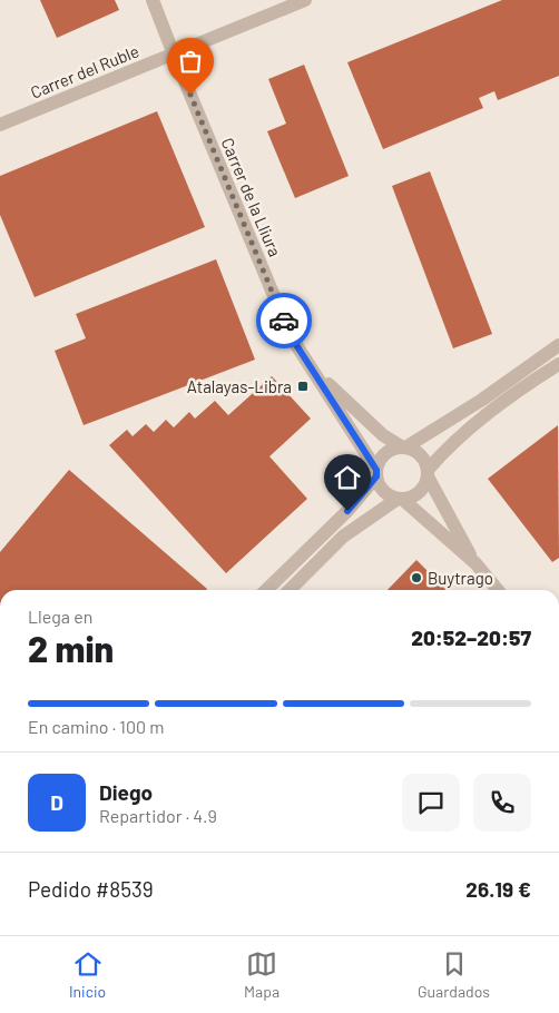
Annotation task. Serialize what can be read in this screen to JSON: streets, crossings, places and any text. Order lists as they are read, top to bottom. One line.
{"streets":{"street":["Carrer del Ruble","Carrer de la Lliura"]},"crossings":[["Carrer del Ruble","Carrer de la Lliura"]],"places":{"transit":["Atalayas-Libra"],"other":["Buytrago"]},"page":{"heading":["2 min","Llega en","20:52–20:57"],"panel":["Diego","Repartidor · 4.9","Pedido #8539","26.19 €"],"bar":"En camino · 100 m","round":"D","tabs":["Inicio","Mapa","Guardados"]}}
